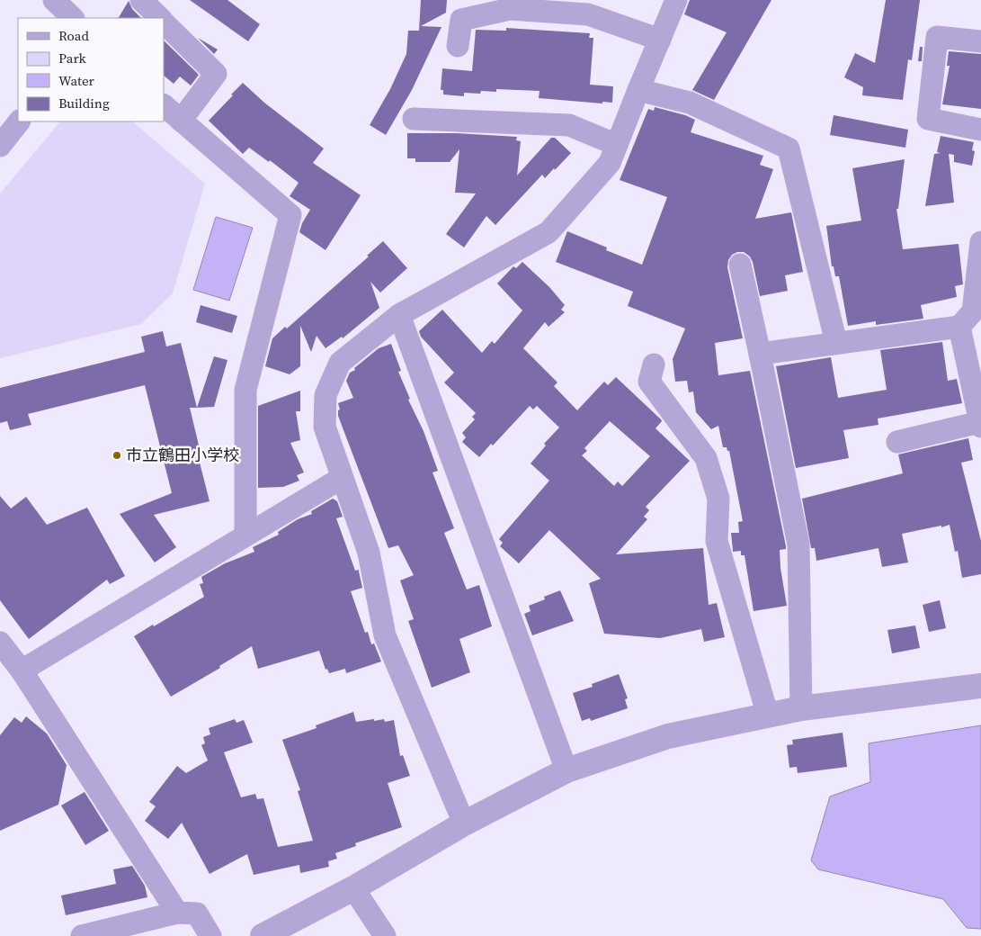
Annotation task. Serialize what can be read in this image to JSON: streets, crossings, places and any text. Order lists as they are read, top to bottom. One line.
{"places":["市立鶴田小学校"],"legend":["Road","Park","Water","Building"]}
